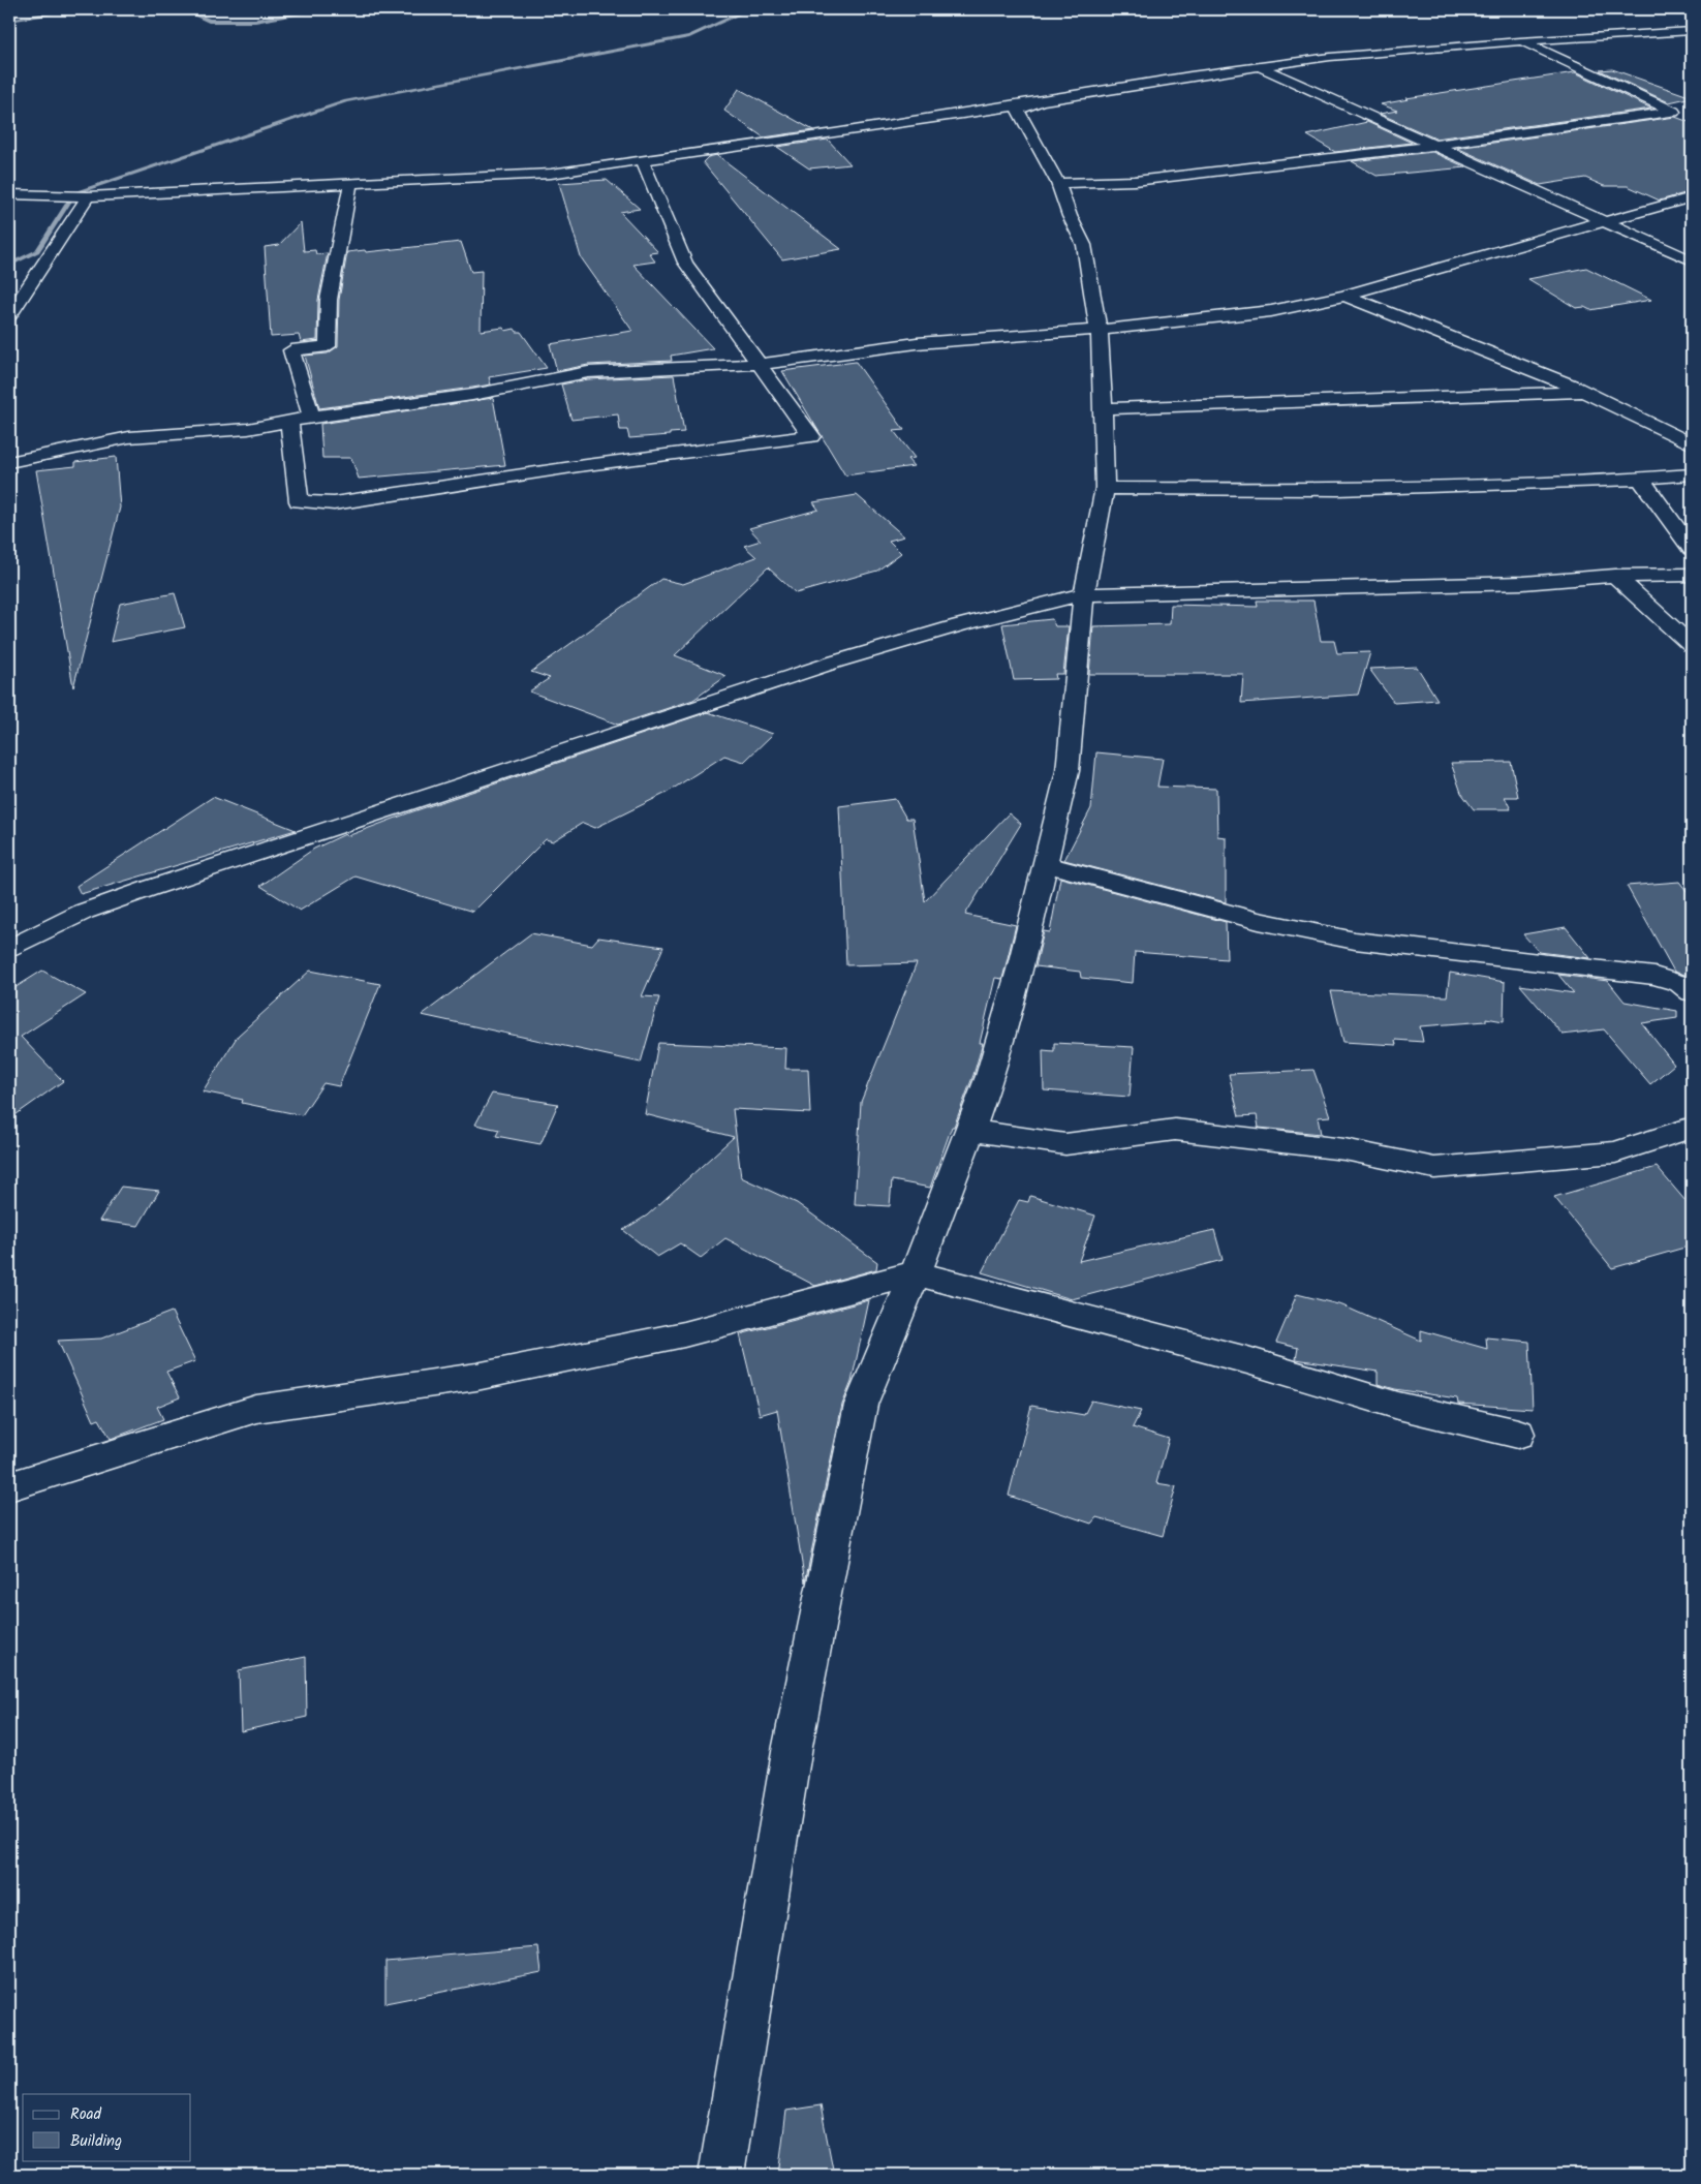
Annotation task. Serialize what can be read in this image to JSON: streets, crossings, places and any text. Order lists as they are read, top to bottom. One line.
{"legend":["Road","Building"]}
